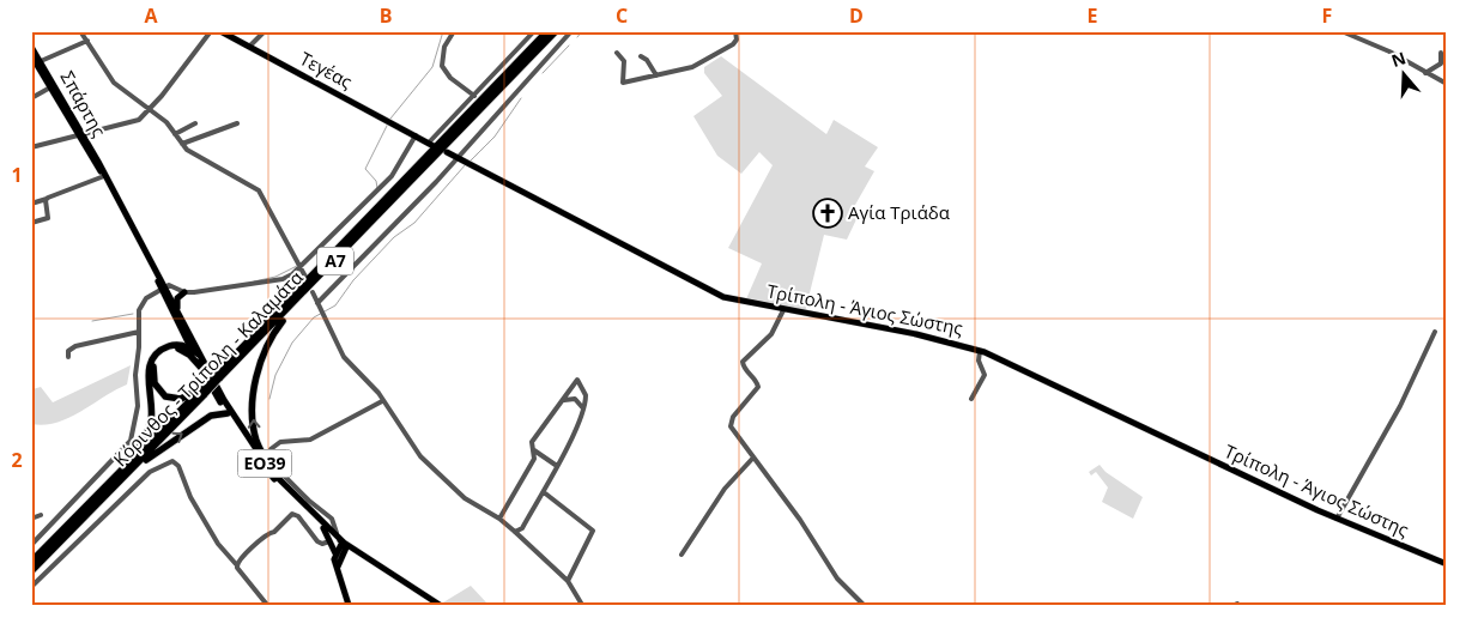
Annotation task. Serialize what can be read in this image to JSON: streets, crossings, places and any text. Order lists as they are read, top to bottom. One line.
{"streets":{"highway":["Α7","Κόρινθος - Τρίπολη - Καλαμάτα"],"main road":["Τεγέας","Σπάρτης","Τρίπολη - Άγιος Σώστης","ΕΟ39"]},"crossings":[["Σπάρτης","ΕΟ39"],["Κόρινθος - Τρίπολη - Καλαμάτα","ΕΟ39"]],"places":{"church":["Αγία Τριάδα"]},"north":"top","grid":{"columns":["A","B","C","D","E","F"],"rows":["1","2"]}}
